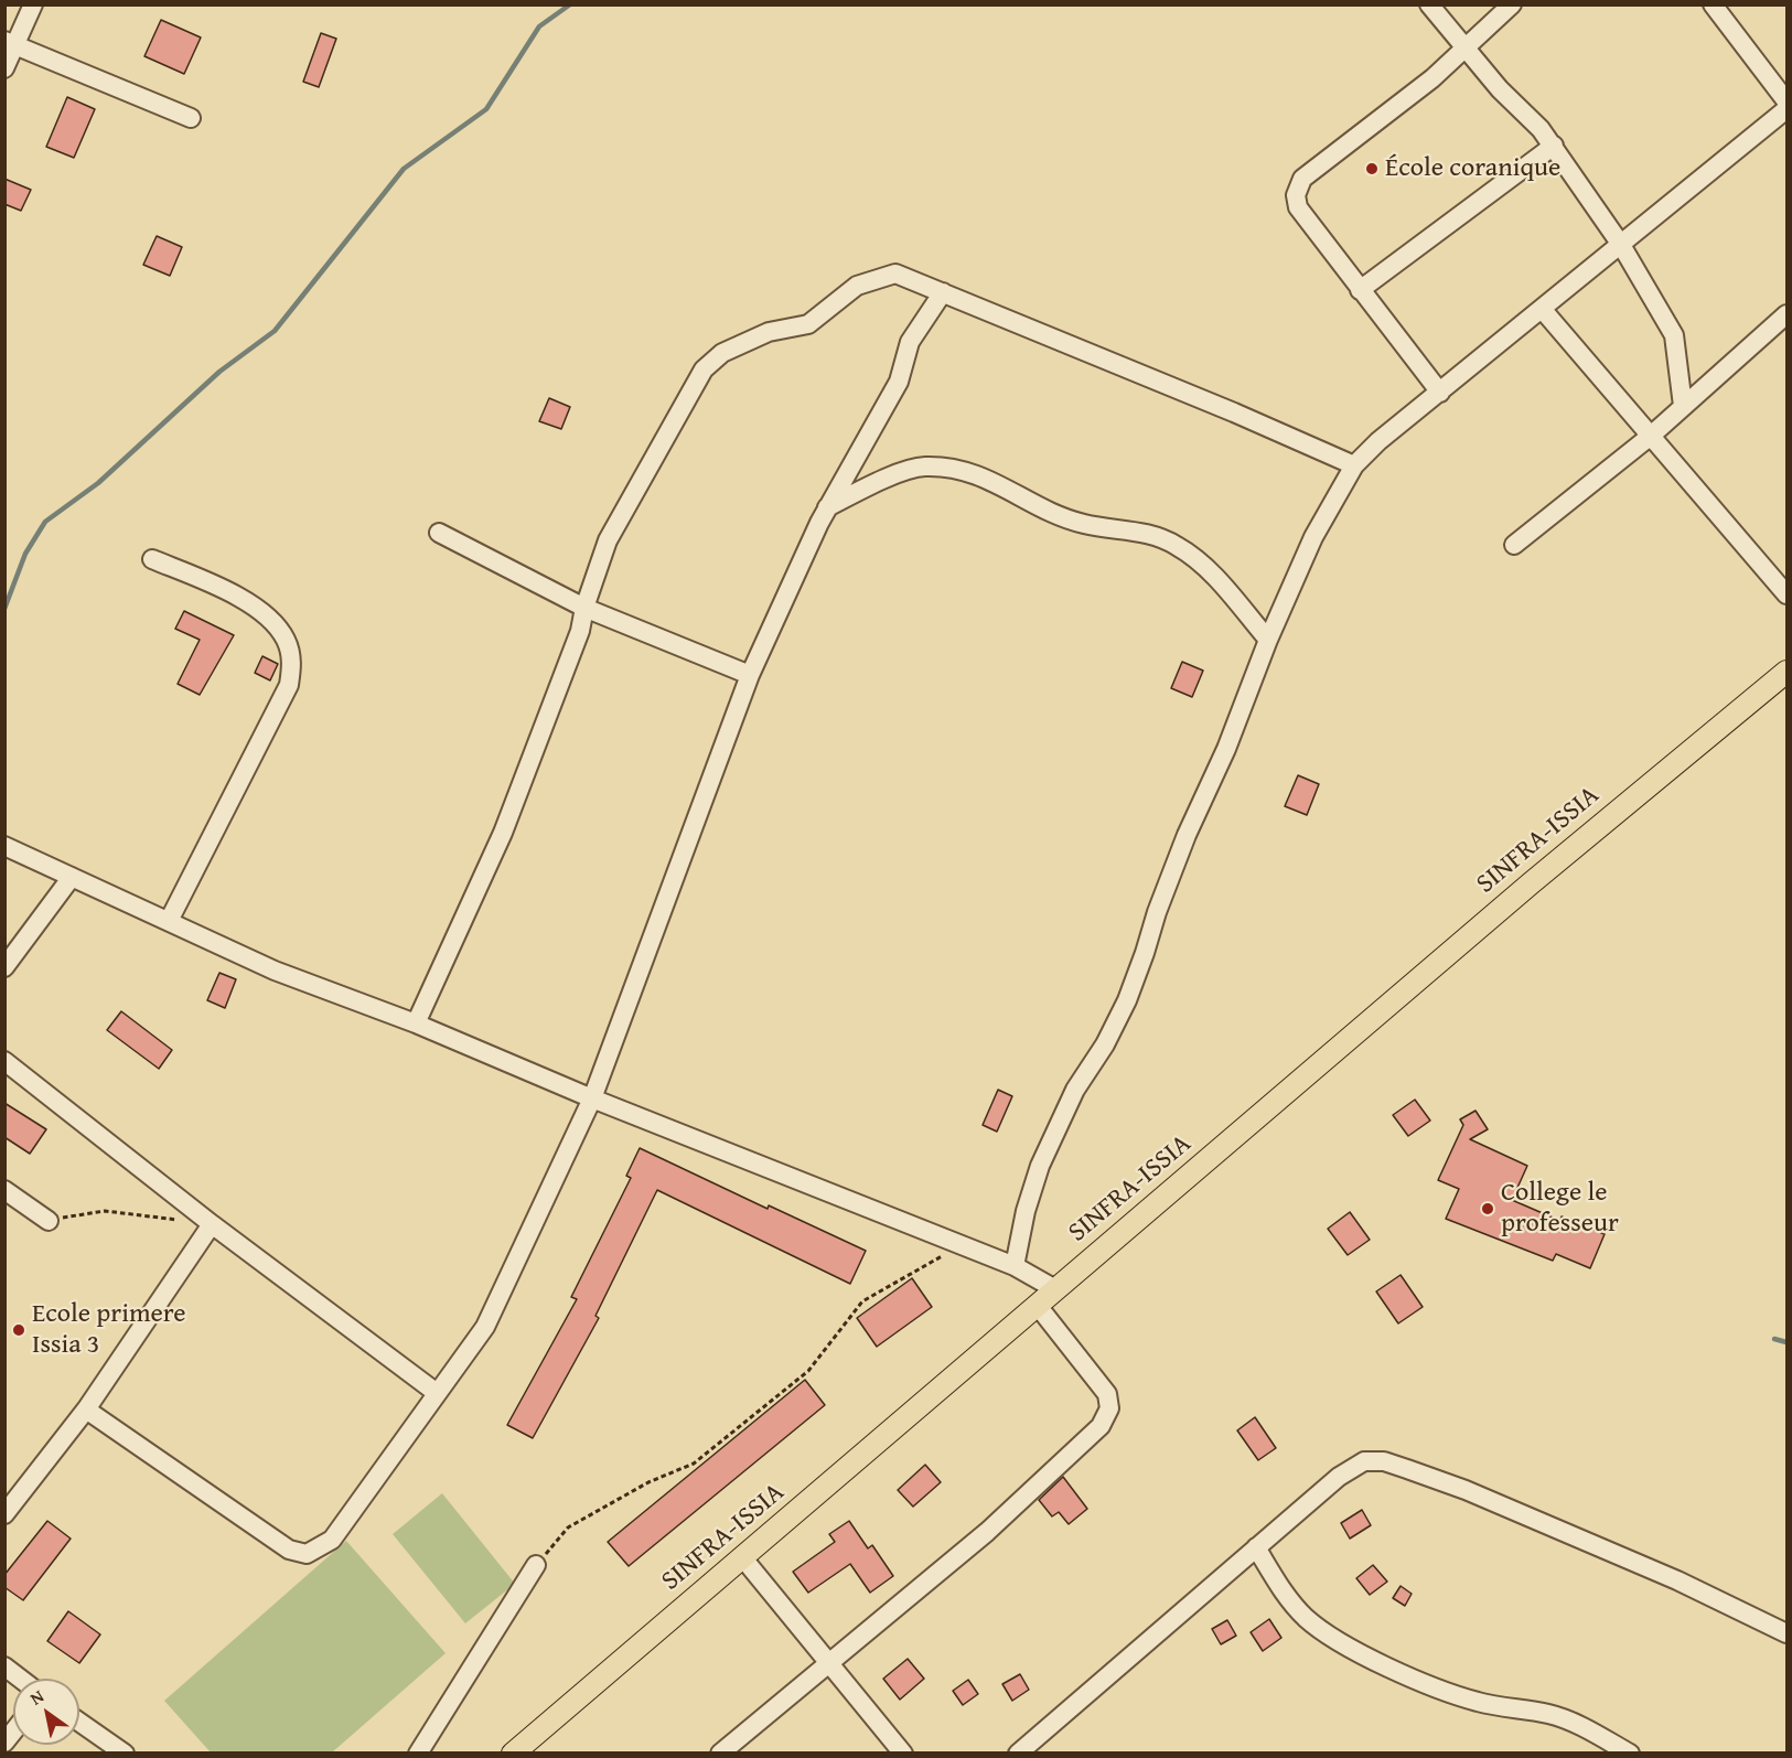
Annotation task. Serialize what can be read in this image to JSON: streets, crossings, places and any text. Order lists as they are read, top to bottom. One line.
{"streets":{"main road":["SINFRA-ISSIA"]},"places":["École coranique","College le professeur","Ecole primere Issia 3"],"north":"top left"}
